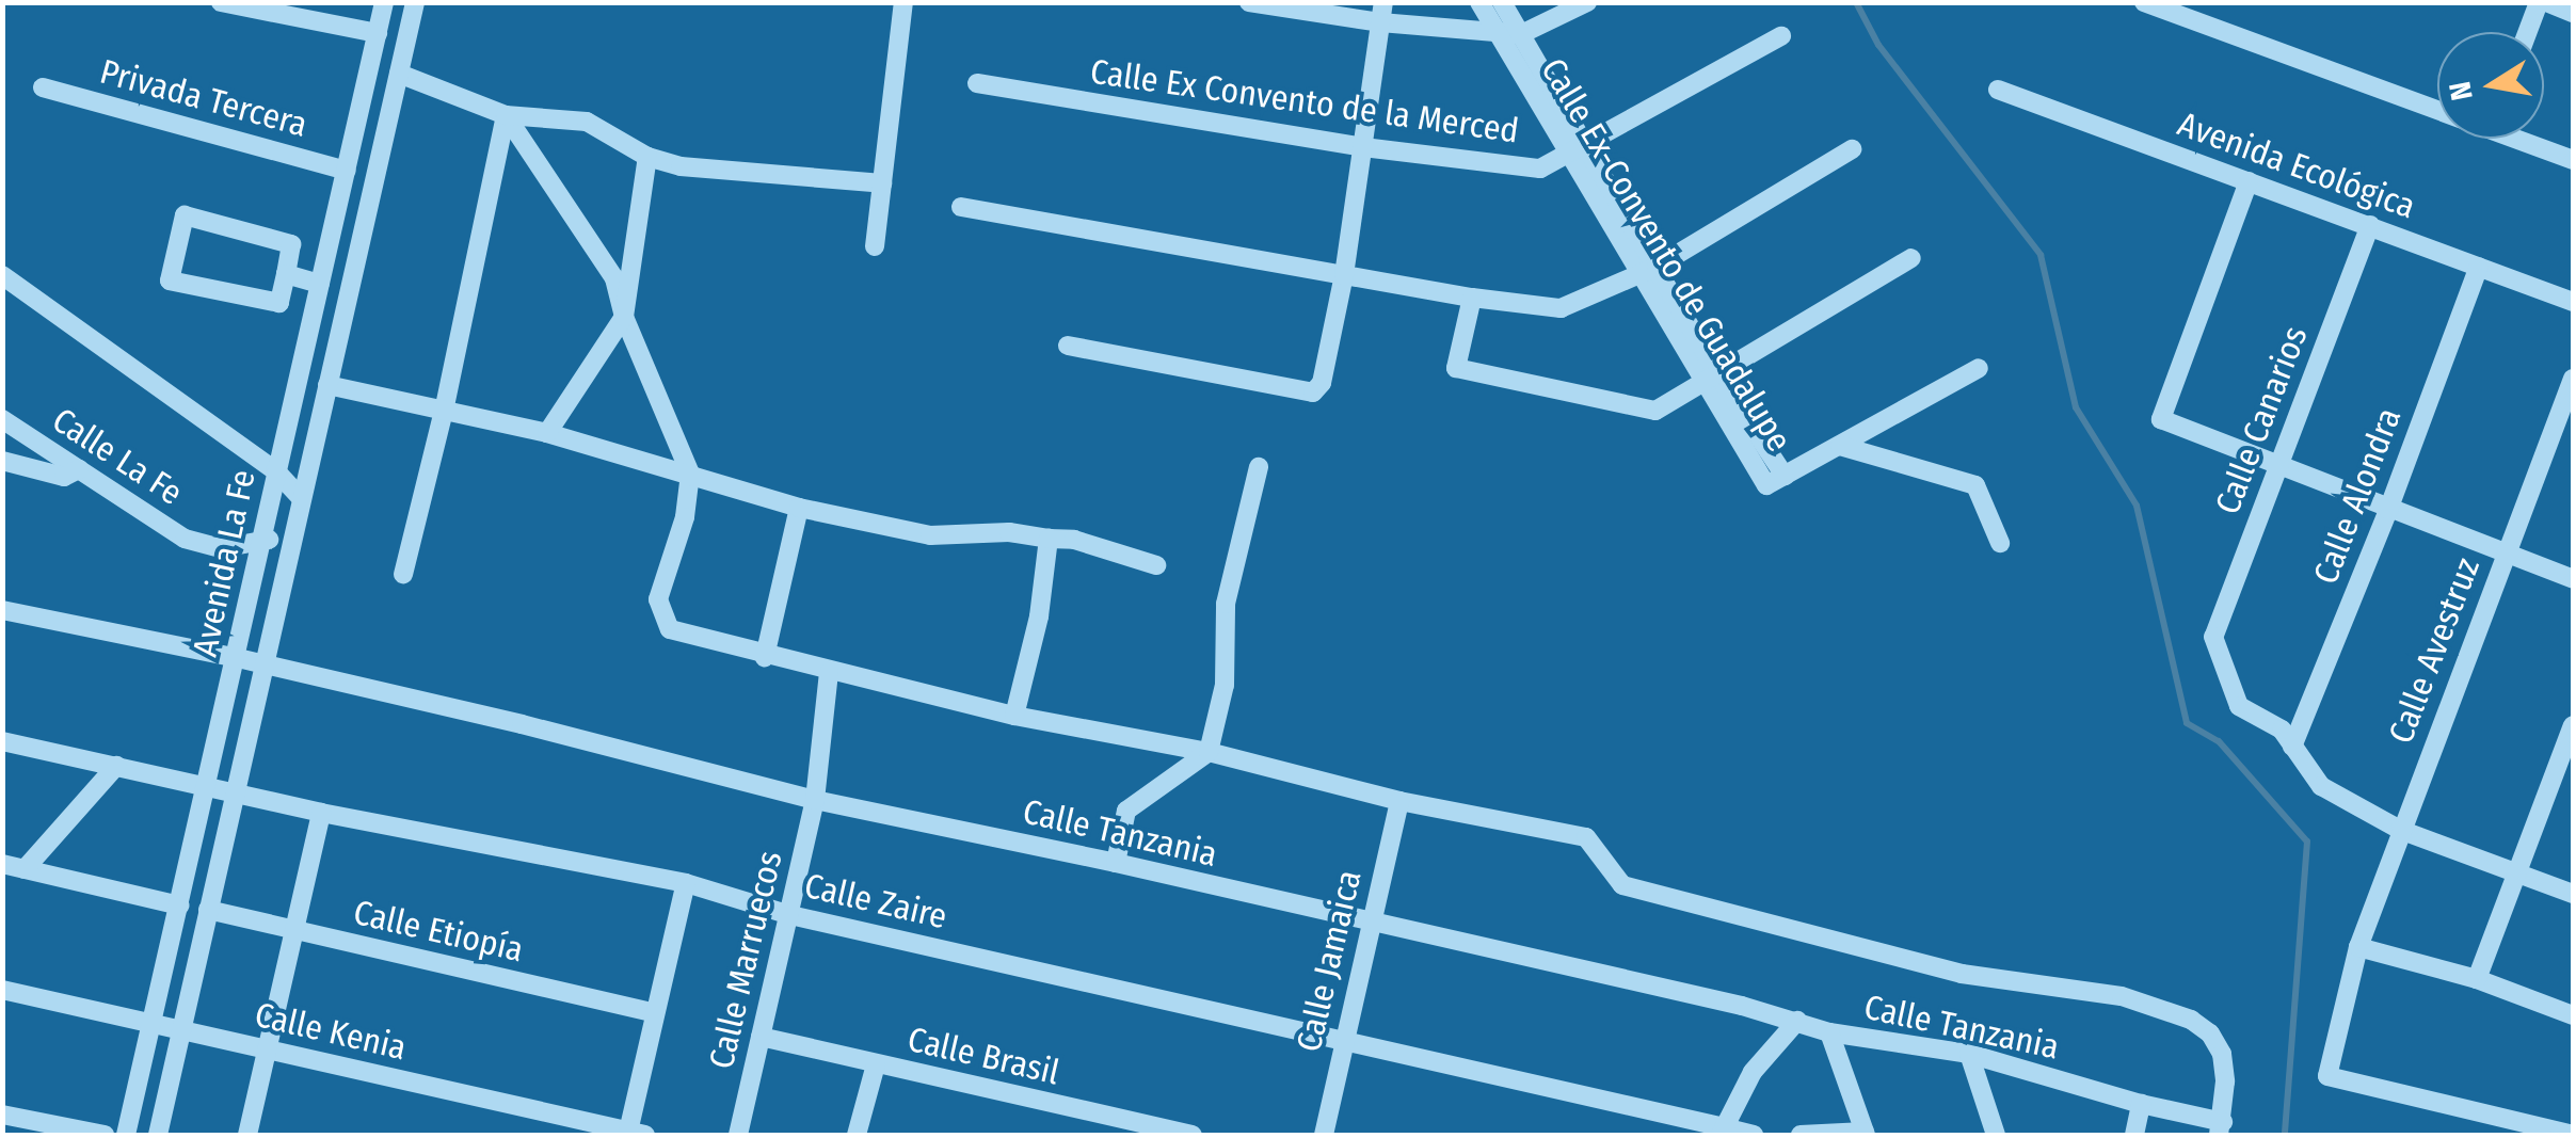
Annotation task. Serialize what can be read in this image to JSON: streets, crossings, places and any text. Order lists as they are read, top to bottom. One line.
{"streets":{"street":["Privada Tercera","Calle Ex Convento de la Merced","Avenida Ecológica","Calle Ex-Convento de Guadalupe","Calle Canarios","Calle La Fe","Calle Alondra","Avenida La Fe","Calle Avestruz","Calle Tanzania","Calle Zaire","Calle Etiopía","Calle Marruecos","Calle Jamaica","Calle Kenia","Calle Brasil"]},"crossings":[["Privada Tercera","Avenida La Fe"],["Calle Ex Convento de la Merced","Calle Ex-Convento de Guadalupe"],["Avenida Ecológica","Calle Canarios"],["Avenida Ecológica","Calle Alondra"],["Calle Canarios","Calle Alondra"],["Calle La Fe","Avenida La Fe"],["Avenida La Fe","Calle Tanzania"],["Avenida La Fe","Calle Zaire"],["Avenida La Fe","Calle Etiopía"],["Avenida La Fe","Calle Kenia"],["Calle Tanzania","Calle Marruecos"],["Calle Tanzania","Calle Jamaica"],["Calle Zaire","Calle Marruecos"],["Calle Zaire","Calle Jamaica"],["Calle Marruecos","Calle Brasil"]],"north":"left"}
